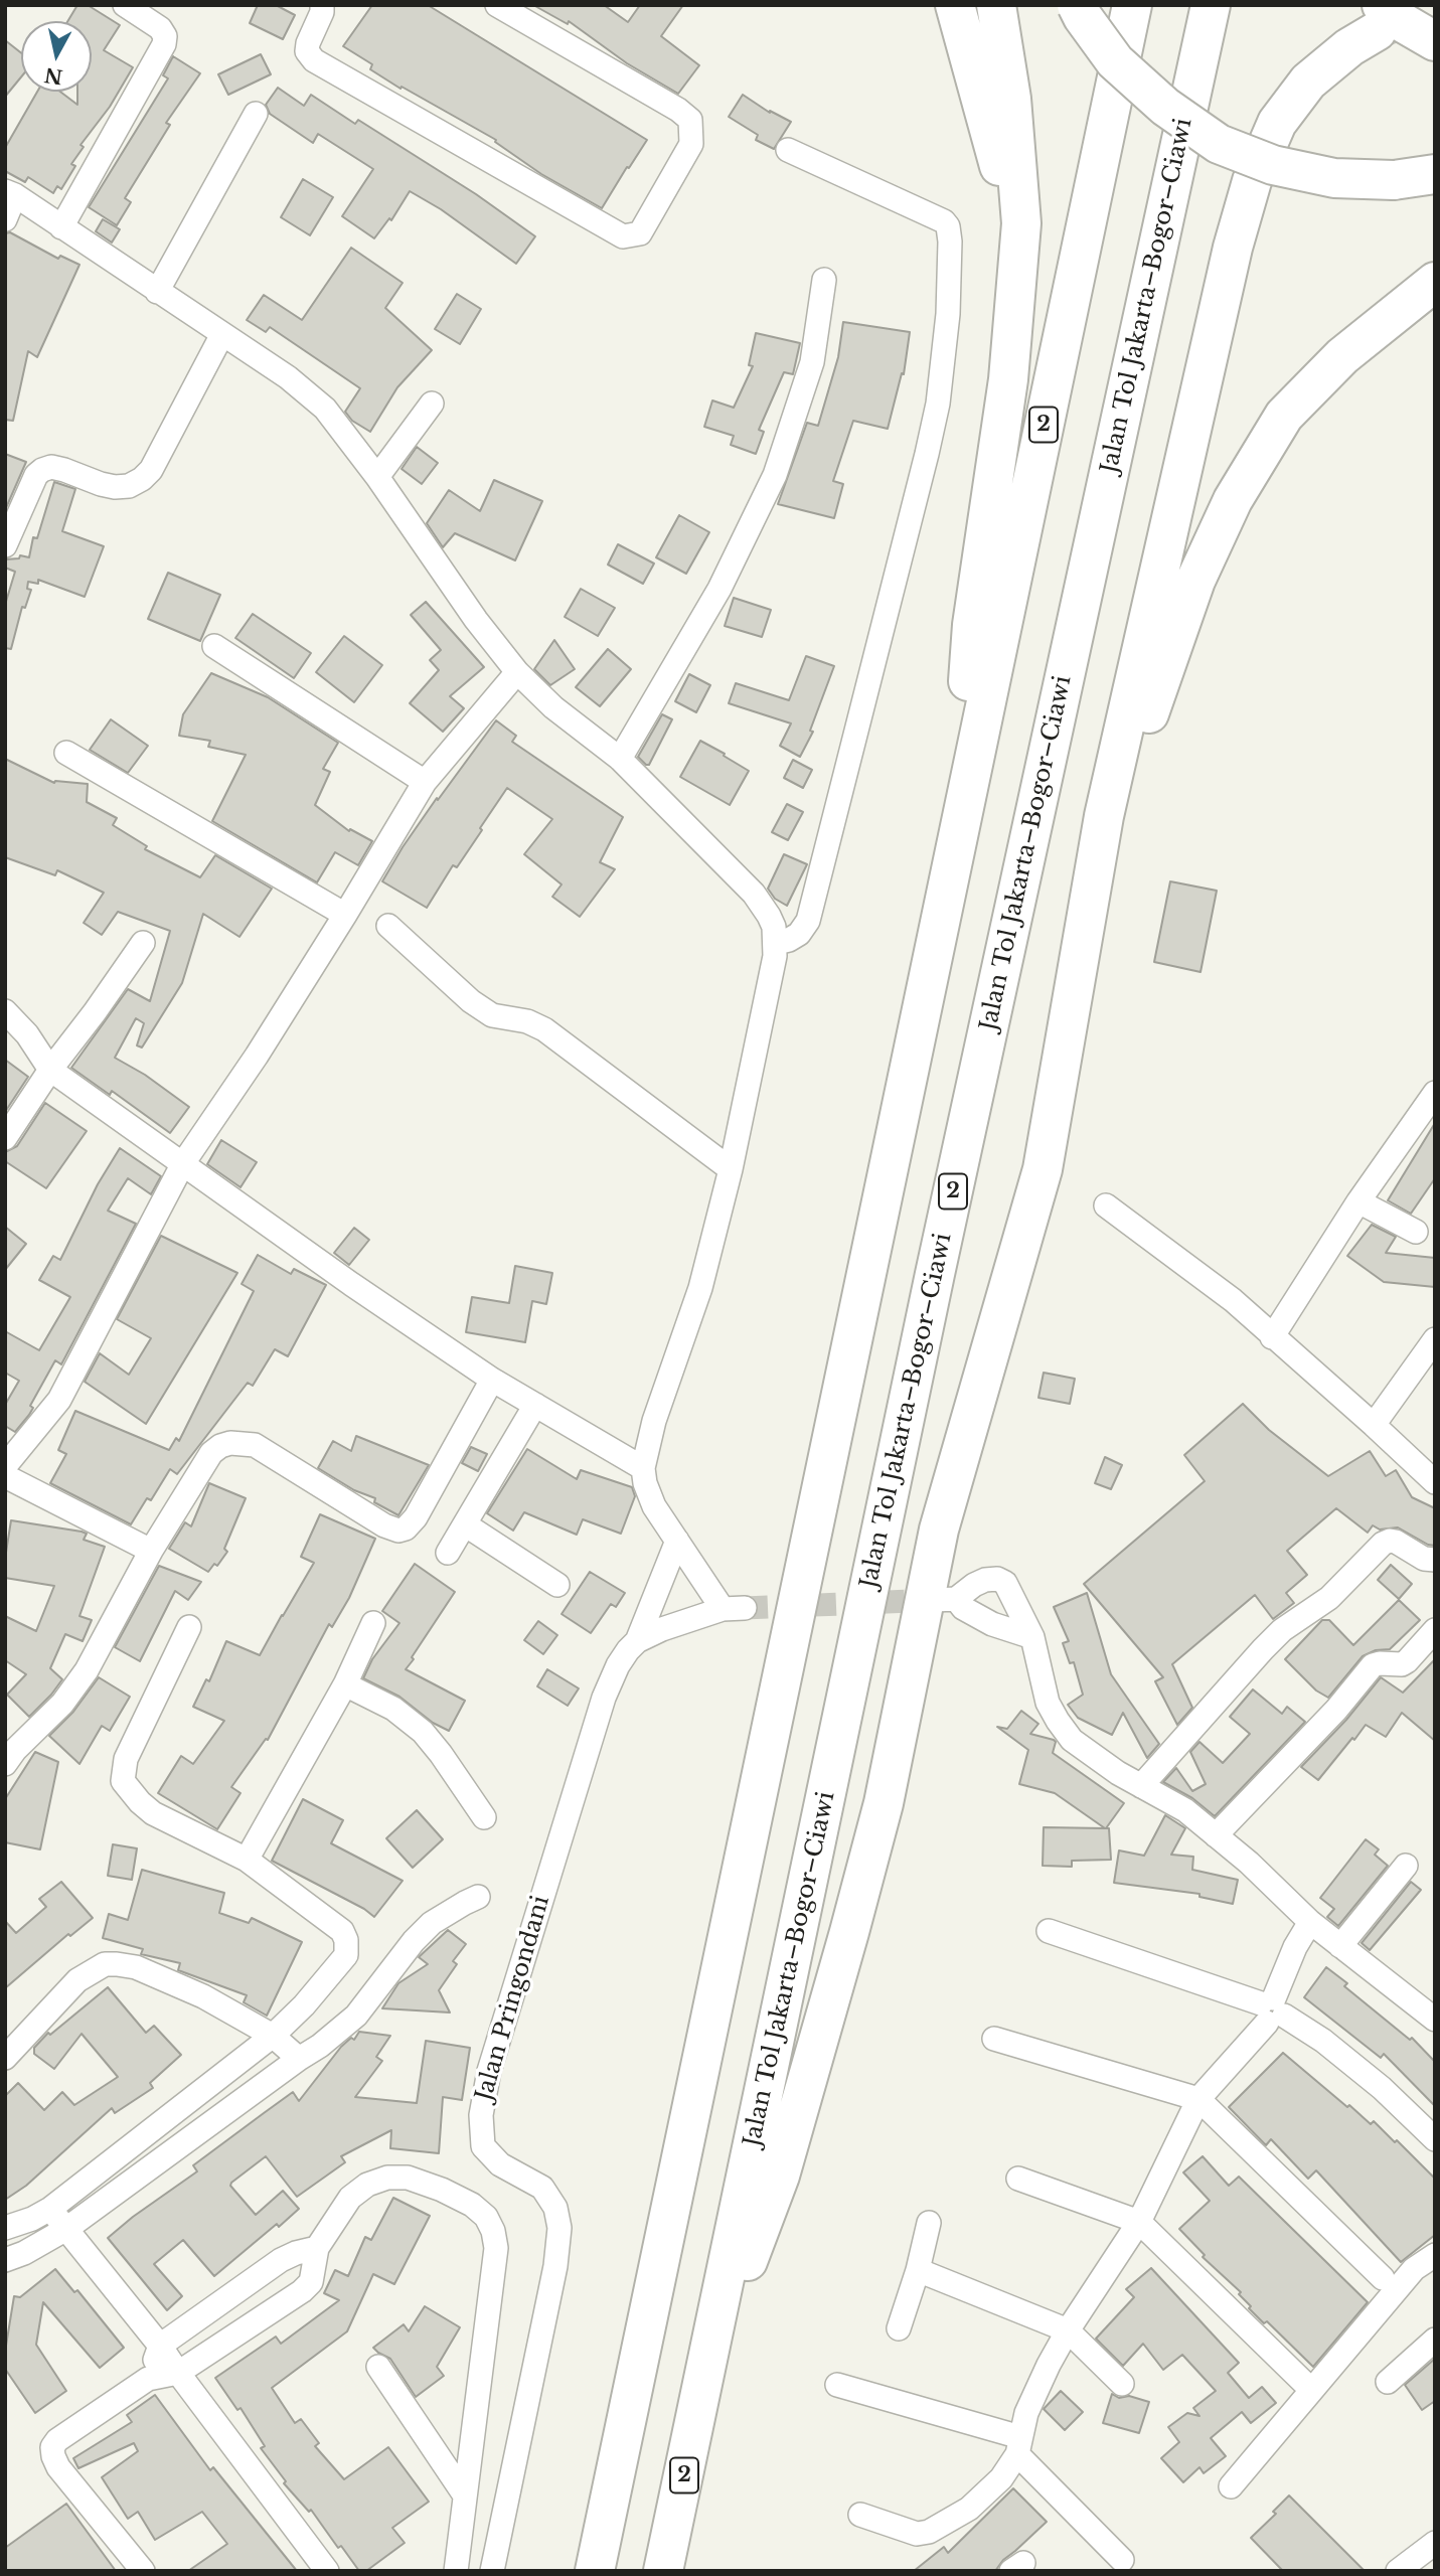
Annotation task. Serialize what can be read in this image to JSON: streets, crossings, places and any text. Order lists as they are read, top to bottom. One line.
{"streets":{"highway":["Jalan Tol Jakarta–Bogor–Ciawi","2"],"street":["Jalan Pringondani"]},"north":"bottom"}
